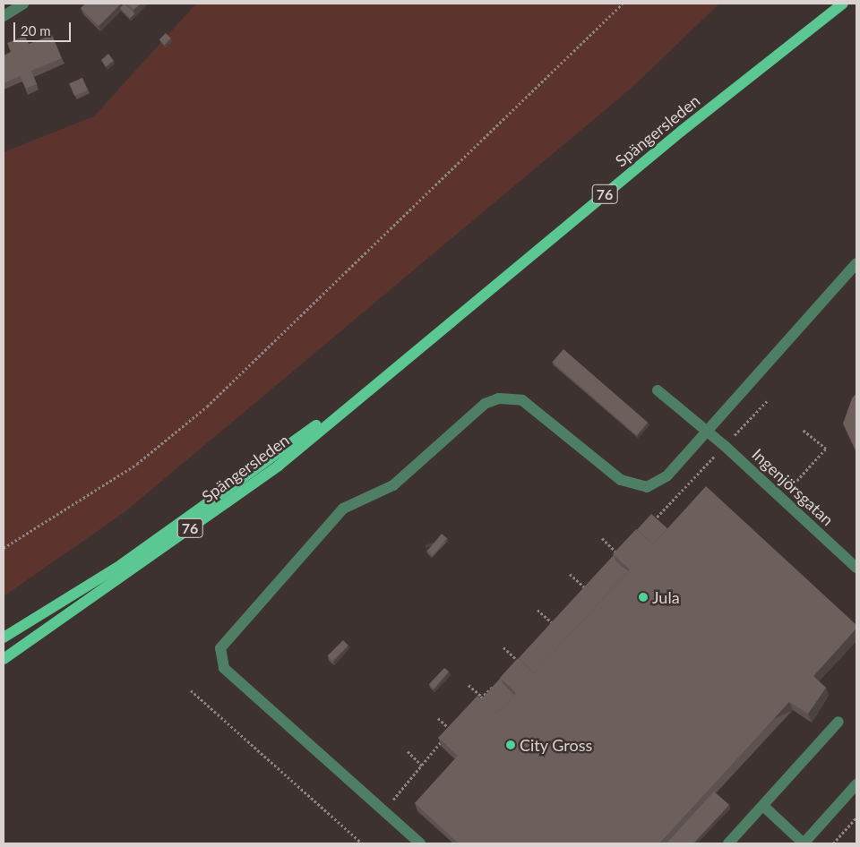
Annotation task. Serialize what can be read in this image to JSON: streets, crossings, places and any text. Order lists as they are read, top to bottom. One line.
{"streets":{"main road":["Spängersleden","76"],"street":["Ingenjörsgatan"]},"places":["Jula","City Gross"],"scale_bar":"20 m"}
